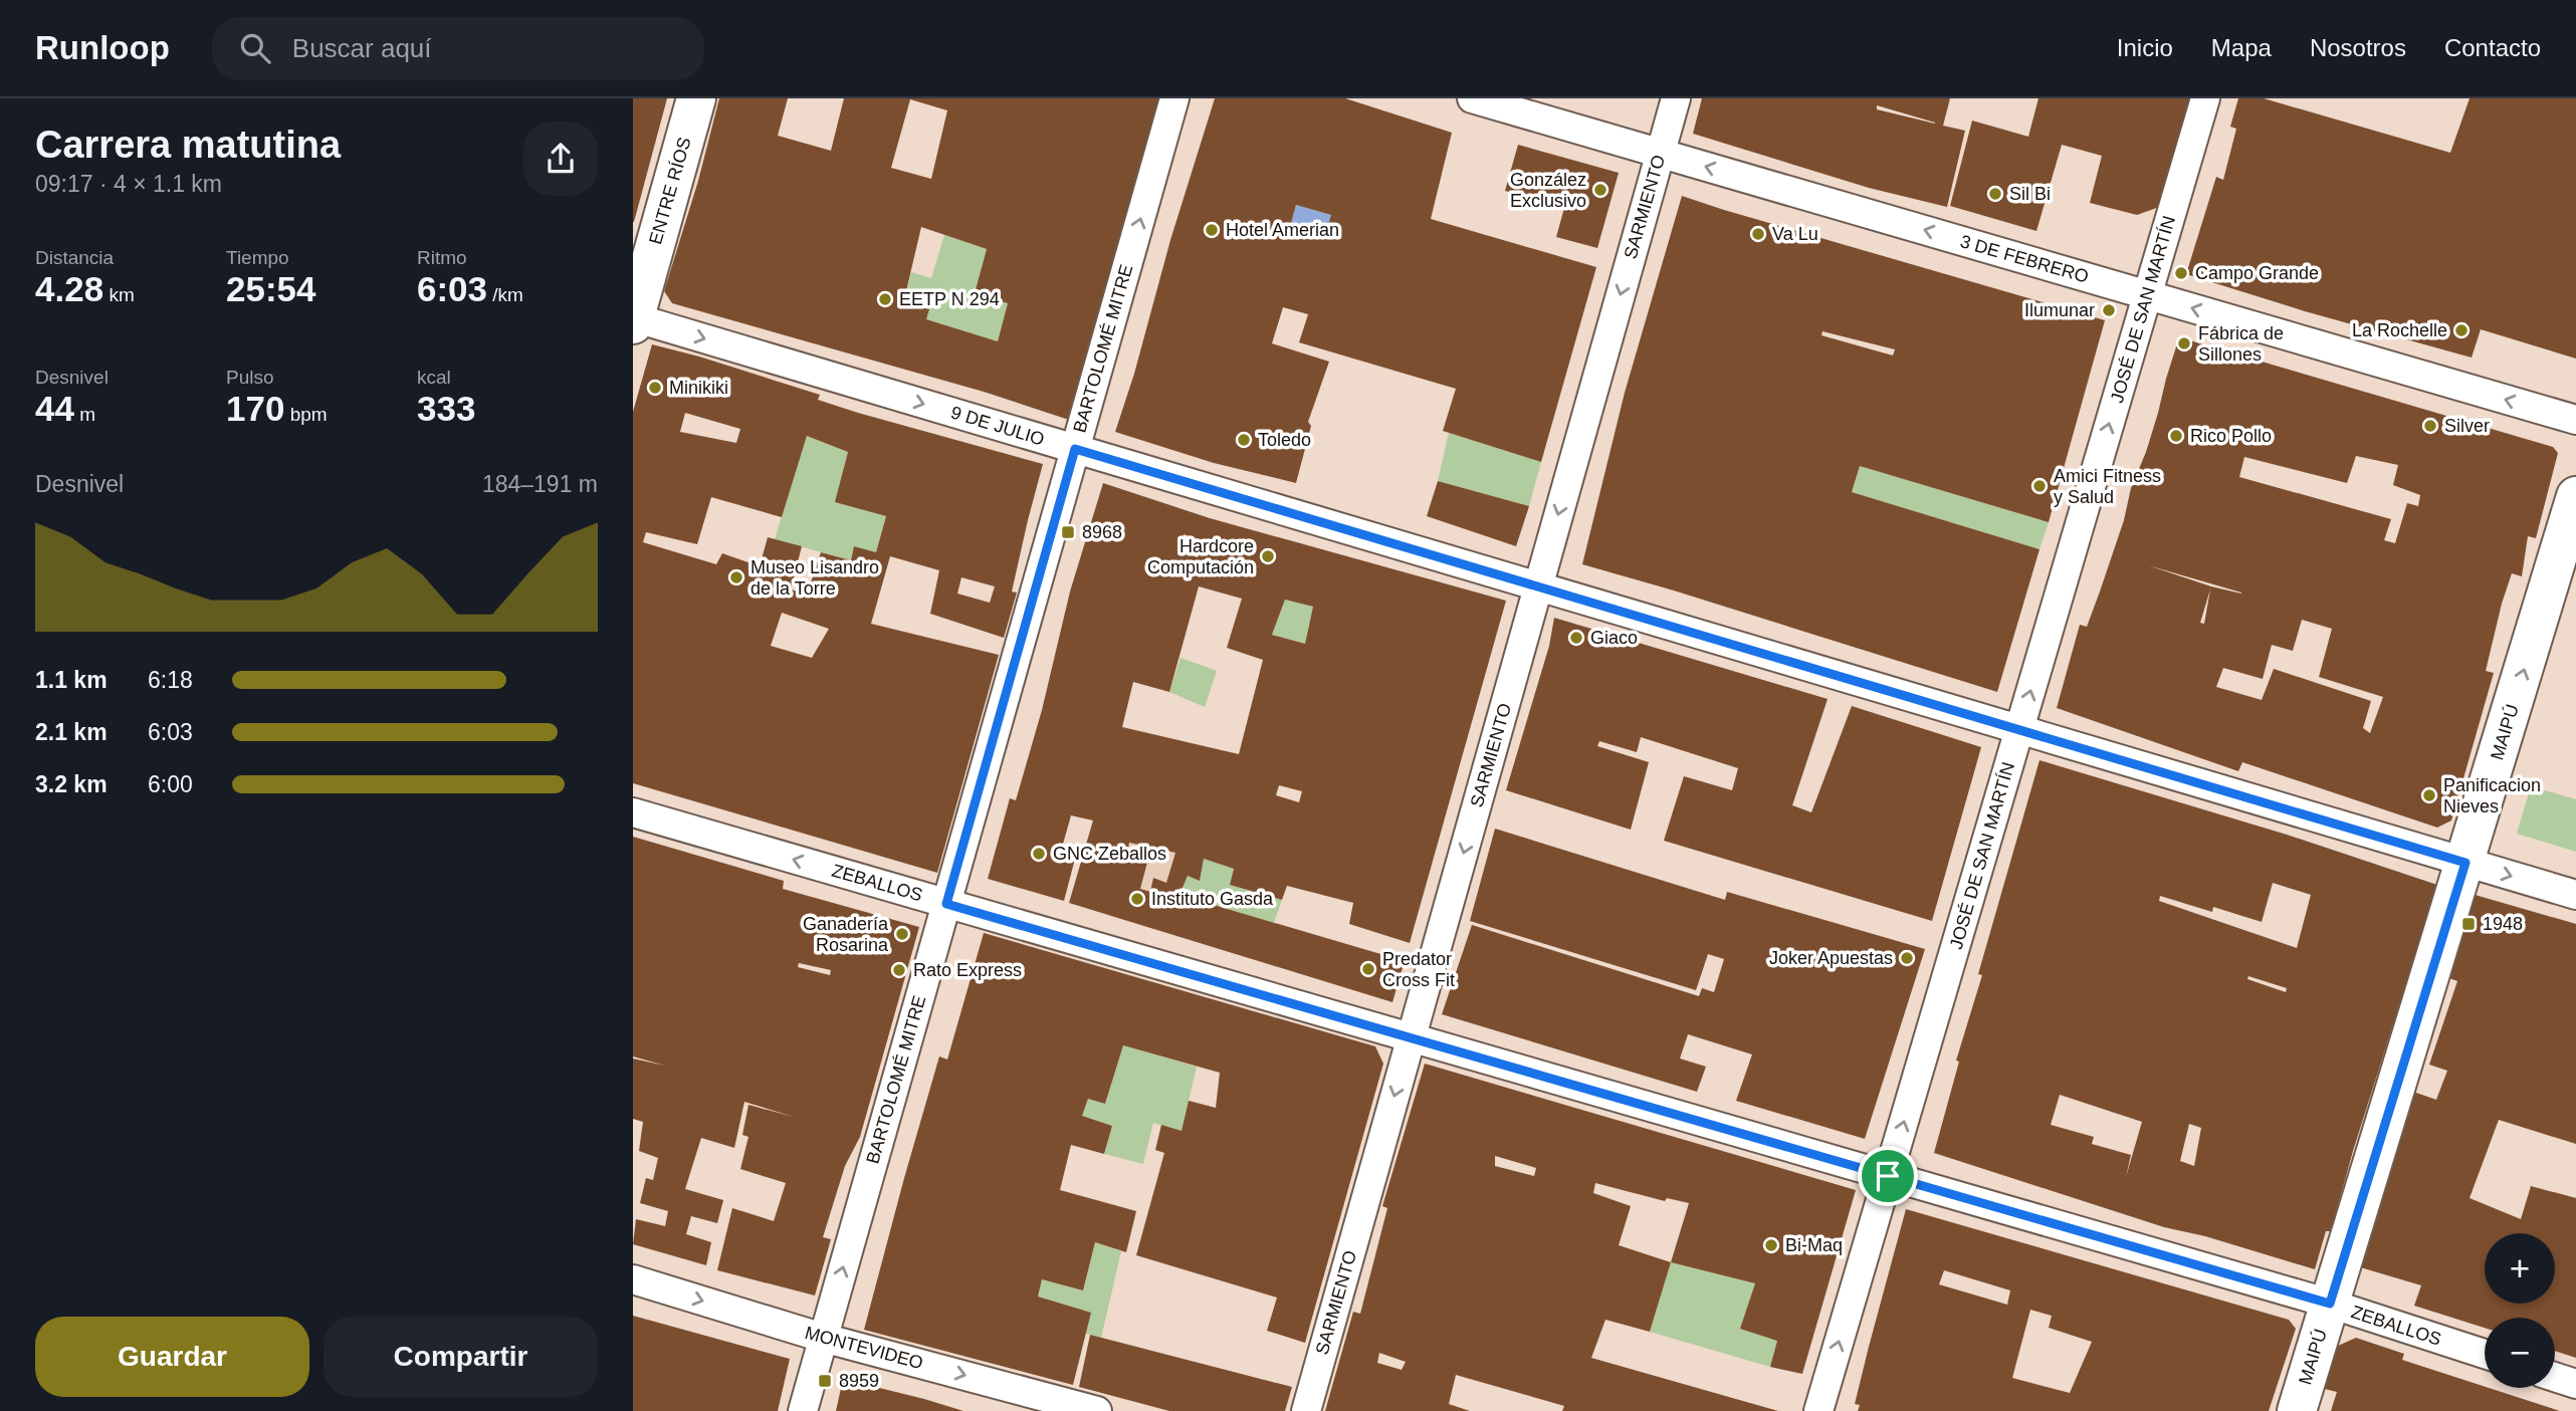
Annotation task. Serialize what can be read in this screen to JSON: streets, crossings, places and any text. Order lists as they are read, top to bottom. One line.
{"streets":{"main road":["ENTRE RÍOS","MAIPÚ"],"street":["SARMIENTO","3 DE FEBRERO","JOSÉ DE SAN MARTÍN","BARTOLOMÉ MITRE","9 DE JULIO","ZEBALLOS","MONTEVIDEO"]},"crossings":[["ENTRE RÍOS","9 DE JULIO"],["SARMIENTO","3 DE FEBRERO"],["SARMIENTO","9 DE JULIO"],["SARMIENTO","ZEBALLOS"],["3 DE FEBRERO","JOSÉ DE SAN MARTÍN"],["JOSÉ DE SAN MARTÍN","9 DE JULIO"],["JOSÉ DE SAN MARTÍN","ZEBALLOS"],["BARTOLOMÉ MITRE","9 DE JULIO"],["BARTOLOMÉ MITRE","ZEBALLOS"],["BARTOLOMÉ MITRE","MONTEVIDEO"],["9 DE JULIO","MAIPÚ"],["MAIPÚ","ZEBALLOS"]],"one_way":["SARMIENTO","3 DE FEBRERO","JOSÉ DE SAN MARTÍN","BARTOLOMÉ MITRE","MAIPÚ","MONTEVIDEO"],"places":{"other":["González Exclusivo","Sil Bi","Hotel Amerian","Va Lu","Campo Grande","EETP N 294","Ilumunar","La Rochelle","Fábrica de Sillones","Minikiki","Silver","Rico Pollo","Toledo","Amici Fitness y Salud","Hardcore Computación","Museo Lisandro de la Torre","Giaco","Panificacion Nieves","GNC Zeballos","Instituto Gasda","Ganadería Rosarina","Joker Apuestas","Predator Cross Fit","Rato Express","Bi-Maq"],"transit":["8968","1948","8959"]},"page":{"header":"Runloop","search":"Buscar aquí","nav":["Inicio","Mapa","Nosotros","Contacto"],"heading":["Carrera matutina","09:17 · 4 × 1.1 km"],"stats":[["Distancia","4.28 km"],["Tiempo","25:54"],["Ritmo","6:03 /km"],["Desnivel","44 m"],["Pulso","170 bpm"],["kcal","333"]],"chart":["Desnivel","184–191 m"],"list":[{"name":"1.1 km","note":"6:18"},{"name":"2.1 km","note":"6:03"},{"name":"3.2 km","note":"6:00"}],"map_buttons":["+","−"],"buttons":["Guardar","Compartir"]}}
